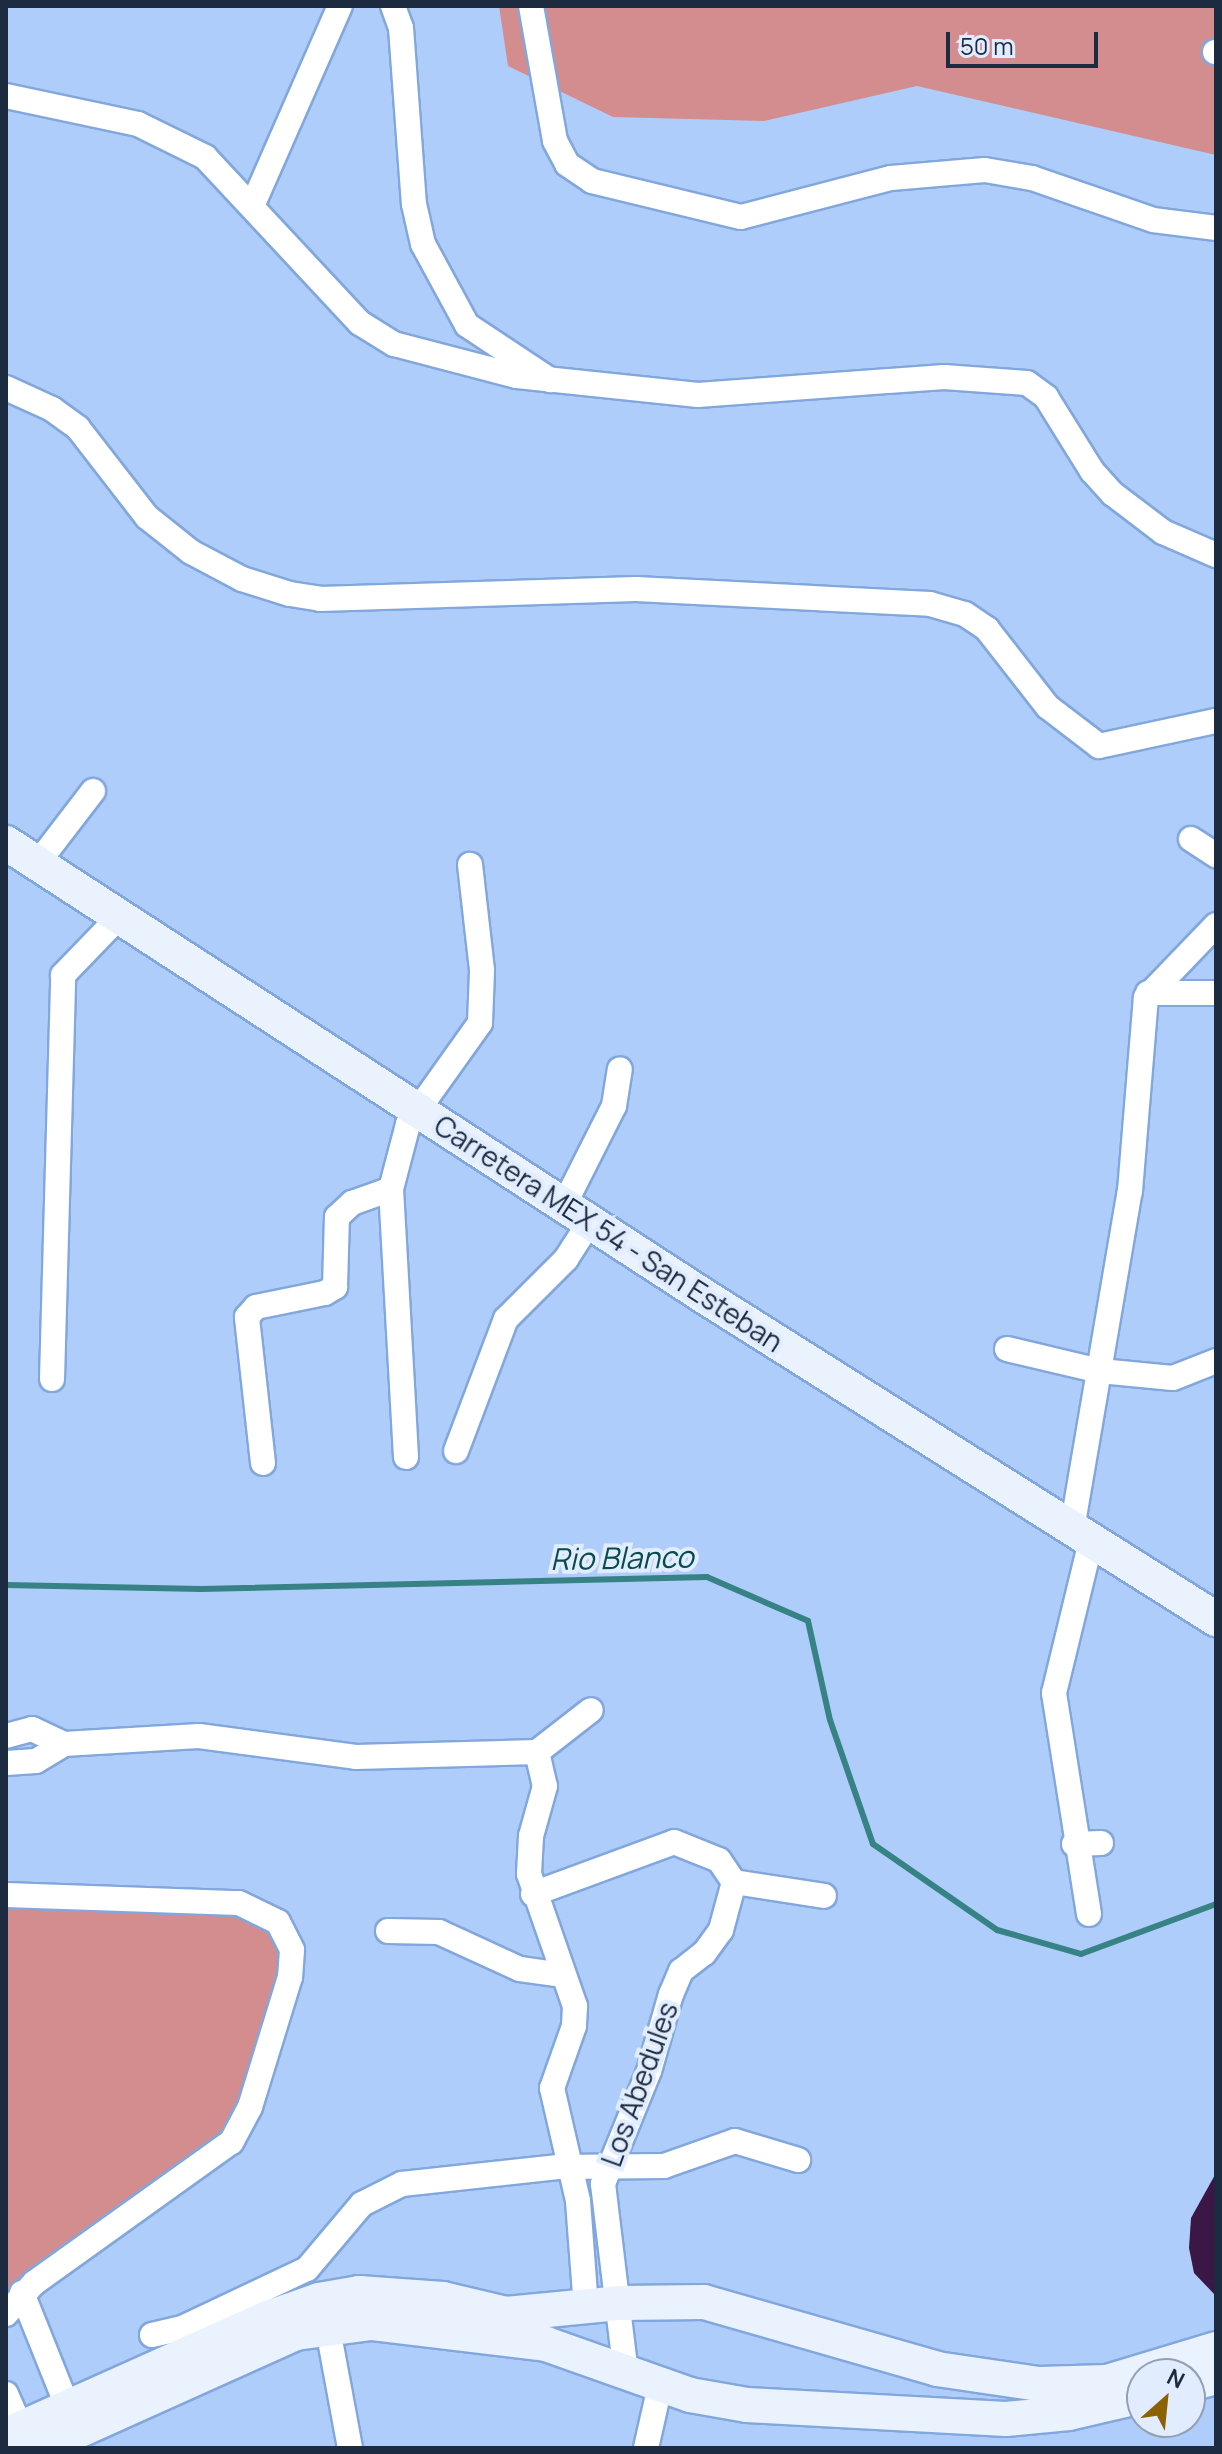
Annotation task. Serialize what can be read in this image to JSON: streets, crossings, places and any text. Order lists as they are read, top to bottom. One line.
{"streets":{"main road":["Carretera MEX 54 - San Esteban"],"street":["Los Abedules"]},"water":["Rio Blanco"],"scale_bar":"50 m","north":"top right"}
